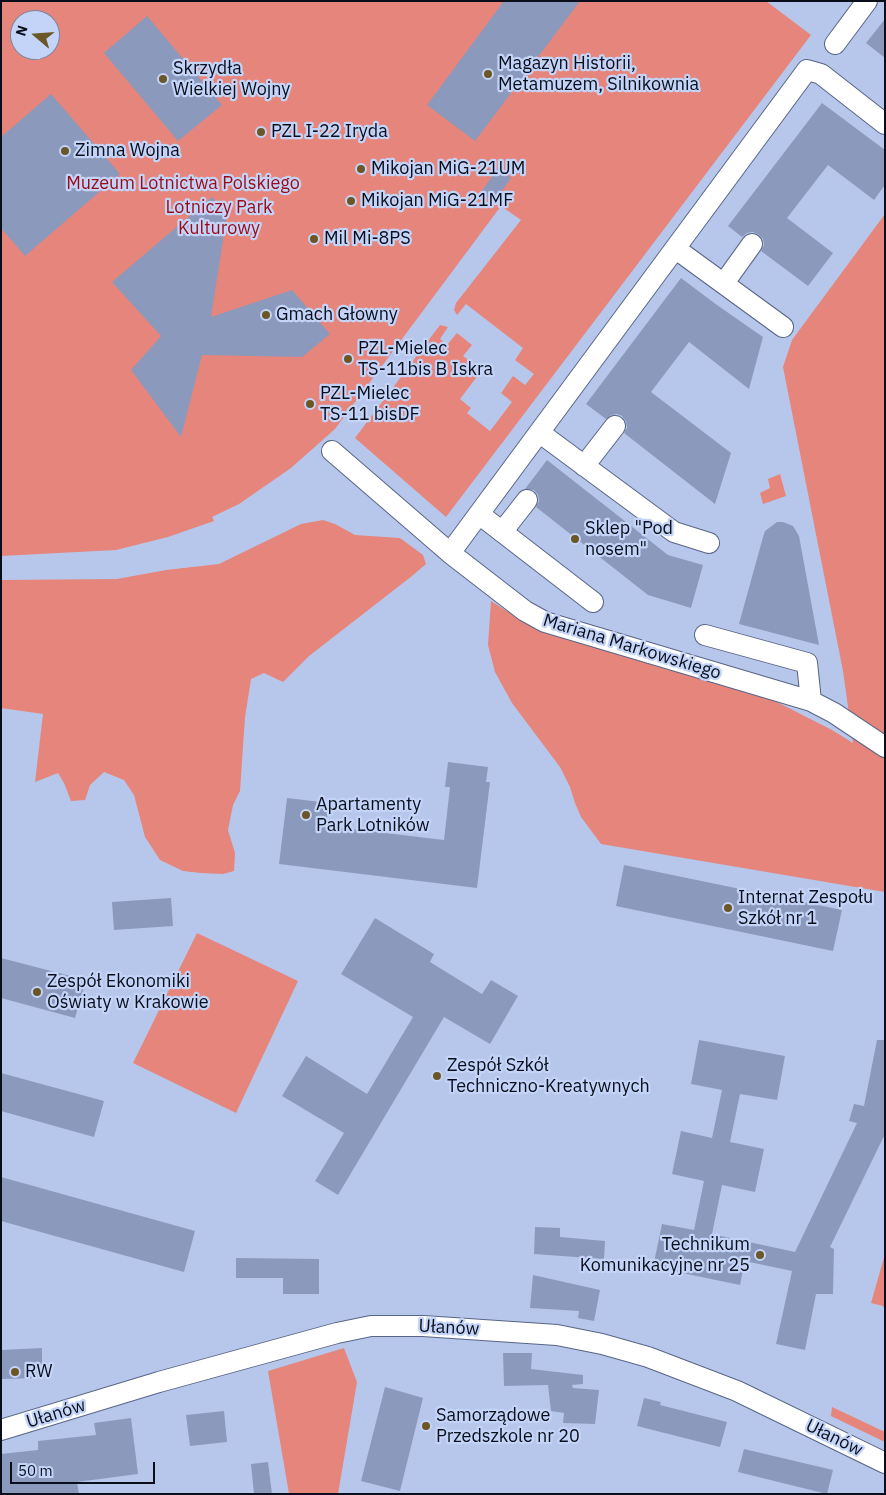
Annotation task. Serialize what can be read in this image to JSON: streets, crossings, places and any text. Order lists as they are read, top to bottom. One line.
{"streets":{"street":["Mariana Markowskiego","Ułanów"]},"parks":["Muzeum Lotnictwa Polskiego","Lotniczy Park Kulturowy"],"places":["Magazyn Historii, Metamuzem, Silnikownia","Skrzydła Wielkiej Wojny","PZL I-22 Iryda","Zimna Wojna","Mikojan MiG-21UM","Mikojan MiG-21MF","Mil Mi-8PS","Gmach Głowny","PZL-Mielec TS-11bis B Iskra","PZL-Mielec TS-11 bisDF","Sklep \"Pod nosem\"","Apartamenty Park Lotników","Internat Zespołu Szkół nr 1","Zespół Ekonomiki Oświaty w Krakowie","Zespół Szkół Techniczno-Kreatywnych","Technikum Komunikacyjne nr 25","RW","Samorządowe Przedszkole nr 20"],"scale_bar":"50 m","north":"left"}
